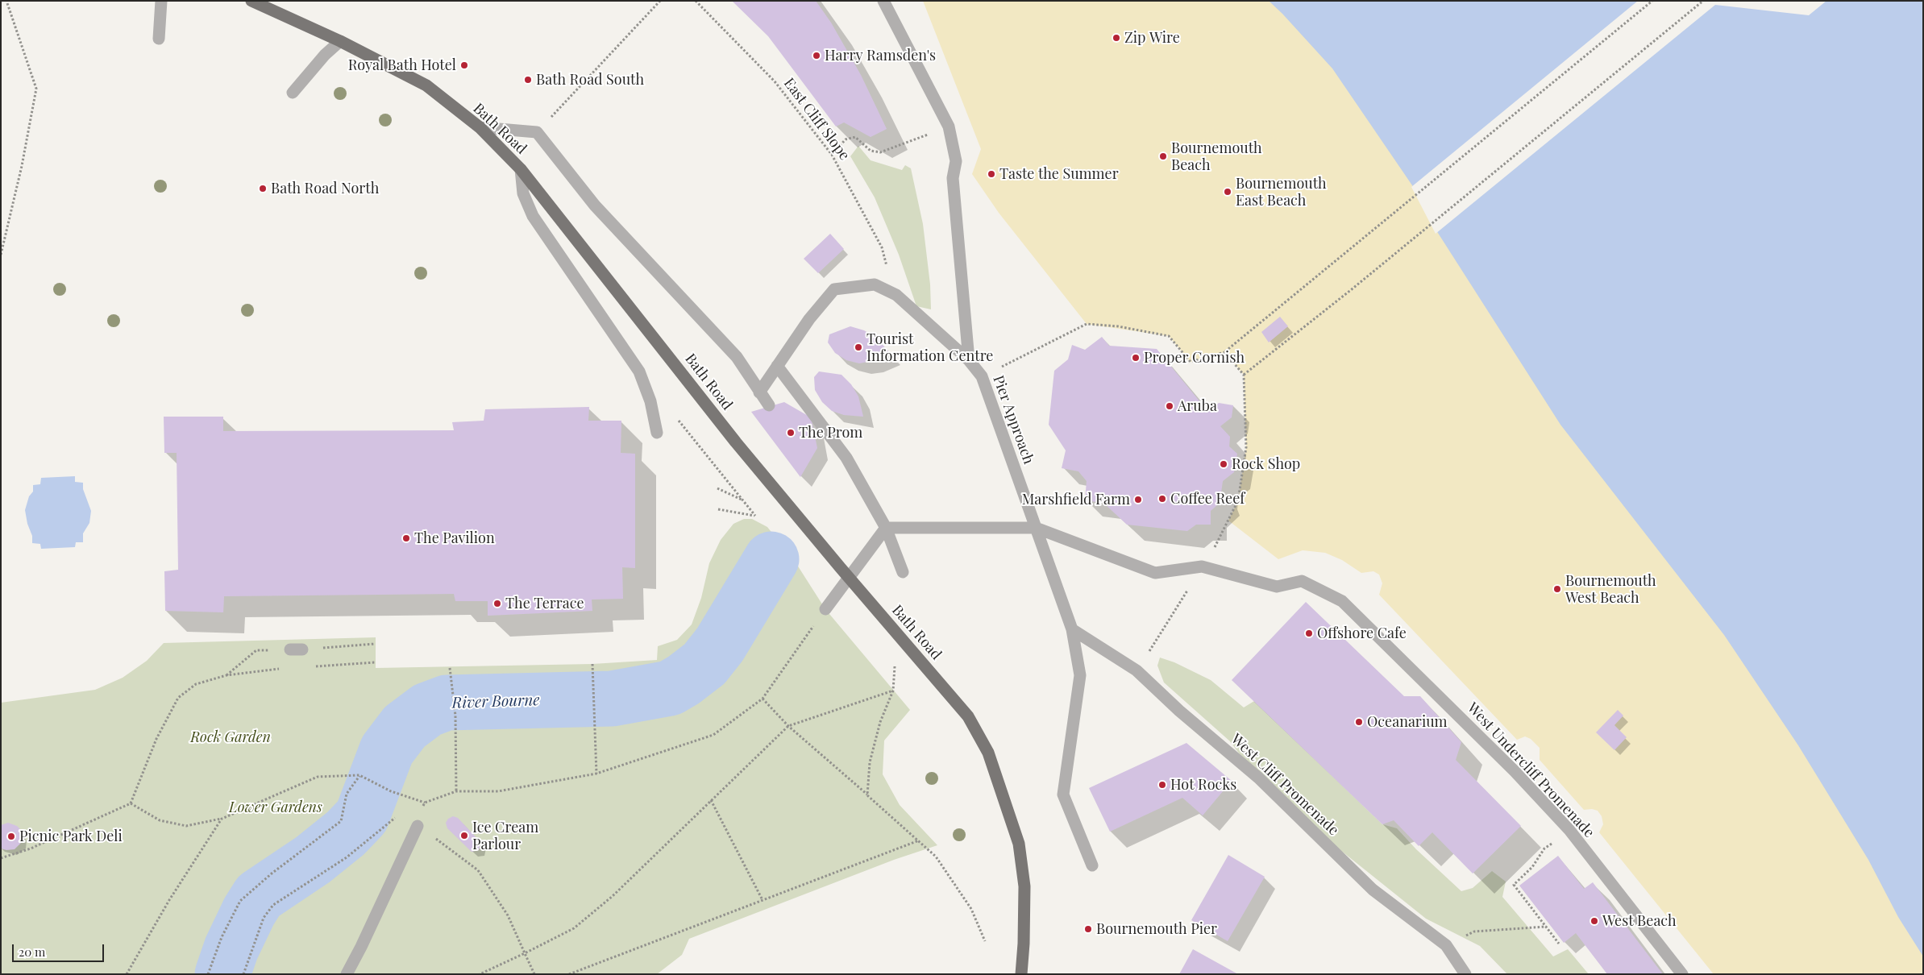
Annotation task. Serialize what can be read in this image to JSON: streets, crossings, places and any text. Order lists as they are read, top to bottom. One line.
{"streets":{"main road":["Bath Road"],"street":["Pier Approach","West Undercliff Promenade","West Cliff Promenade"],"path":["East Cliff Slope"]},"crossings":[["East Cliff Slope","Pier Approach"],["Pier Approach","West Cliff Promenade"]],"water":["River Bourne"],"parks":["Rock Garden","Lower Gardens"],"places":["Zip Wire","Harry Ramsden's","Royal Bath Hotel","Bath Road South","Bournemouth Beach","Taste the Summer","Bath Road North","Bournemouth East Beach","Tourist Information Centre","Proper Cornish","Aruba","The Prom","Rock Shop","Coffee Reef","Marshfield Farm","The Pavilion","Bournemouth West Beach","The Terrace","Offshore Cafe","Oceanarium","Hot Rocks","Ice Cream Parlour","Picnic Park Deli","West Beach","Bournemouth Pier"],"scale_bar":"20 m"}
